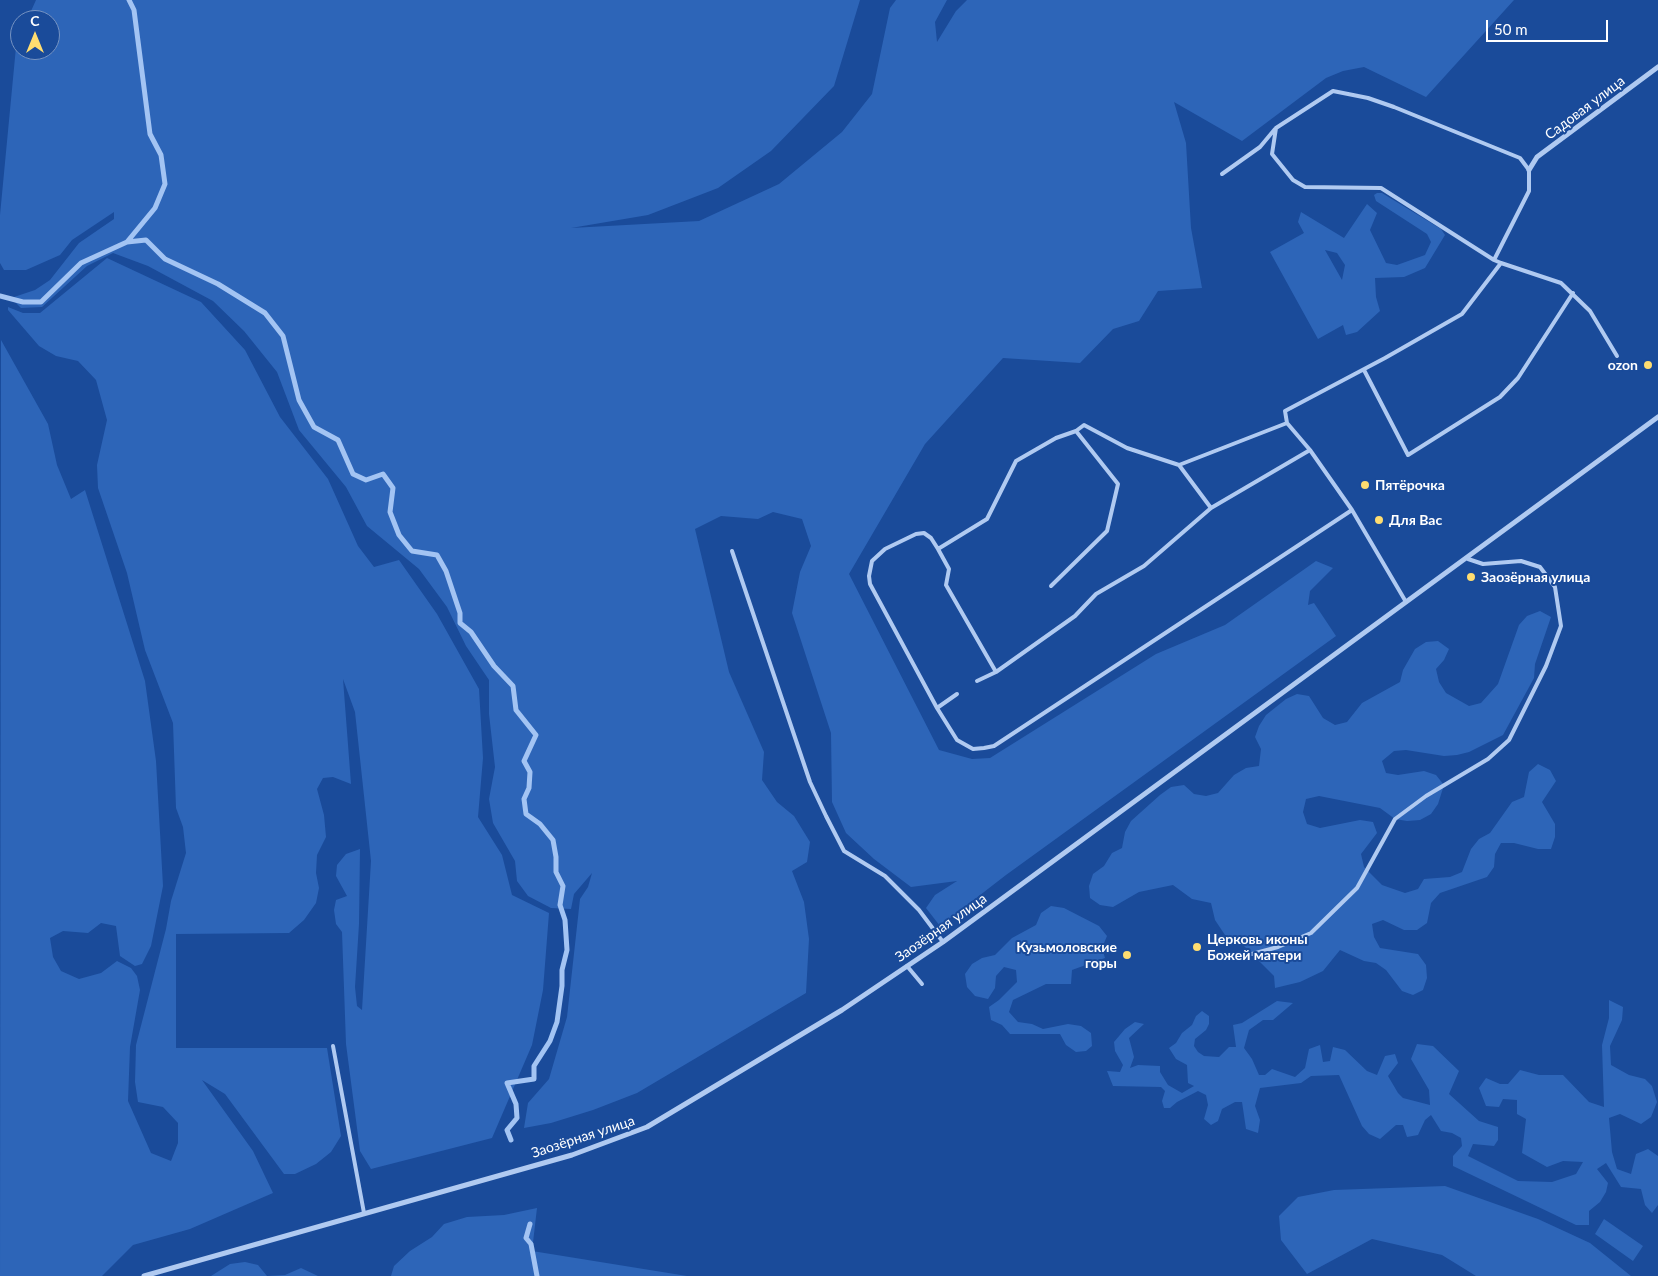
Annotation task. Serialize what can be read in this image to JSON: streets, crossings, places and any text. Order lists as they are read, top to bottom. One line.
{"streets":{"street":["Садовая улица","Заозёрная улица"]},"places":["ozon","Пятёрочка","Для Вас","Заозёрная улица","Церковь иконы Божей матери","Кузьмоловские горы"],"scale_bar":"50 m","north":"top"}
